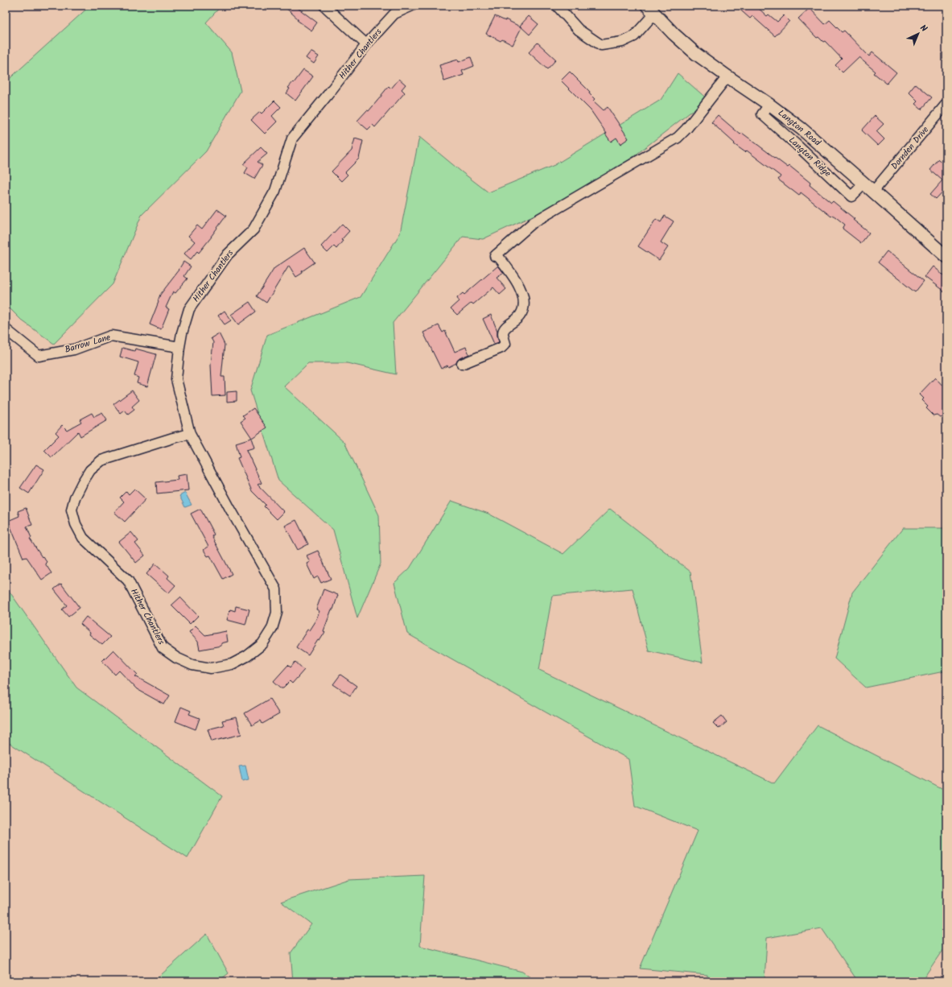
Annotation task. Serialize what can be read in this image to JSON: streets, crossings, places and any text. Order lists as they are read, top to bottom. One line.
{"streets":{"main road":["Langton Road"],"street":["Hither Chantlers","Dornden Drive","Langton Ridge","Barrow Lane"]},"crossings":[["Hither Chantlers","Barrow Lane"],["Langton Road","Dornden Drive"],["Langton Road","Langton Ridge"]],"north":"top right"}
